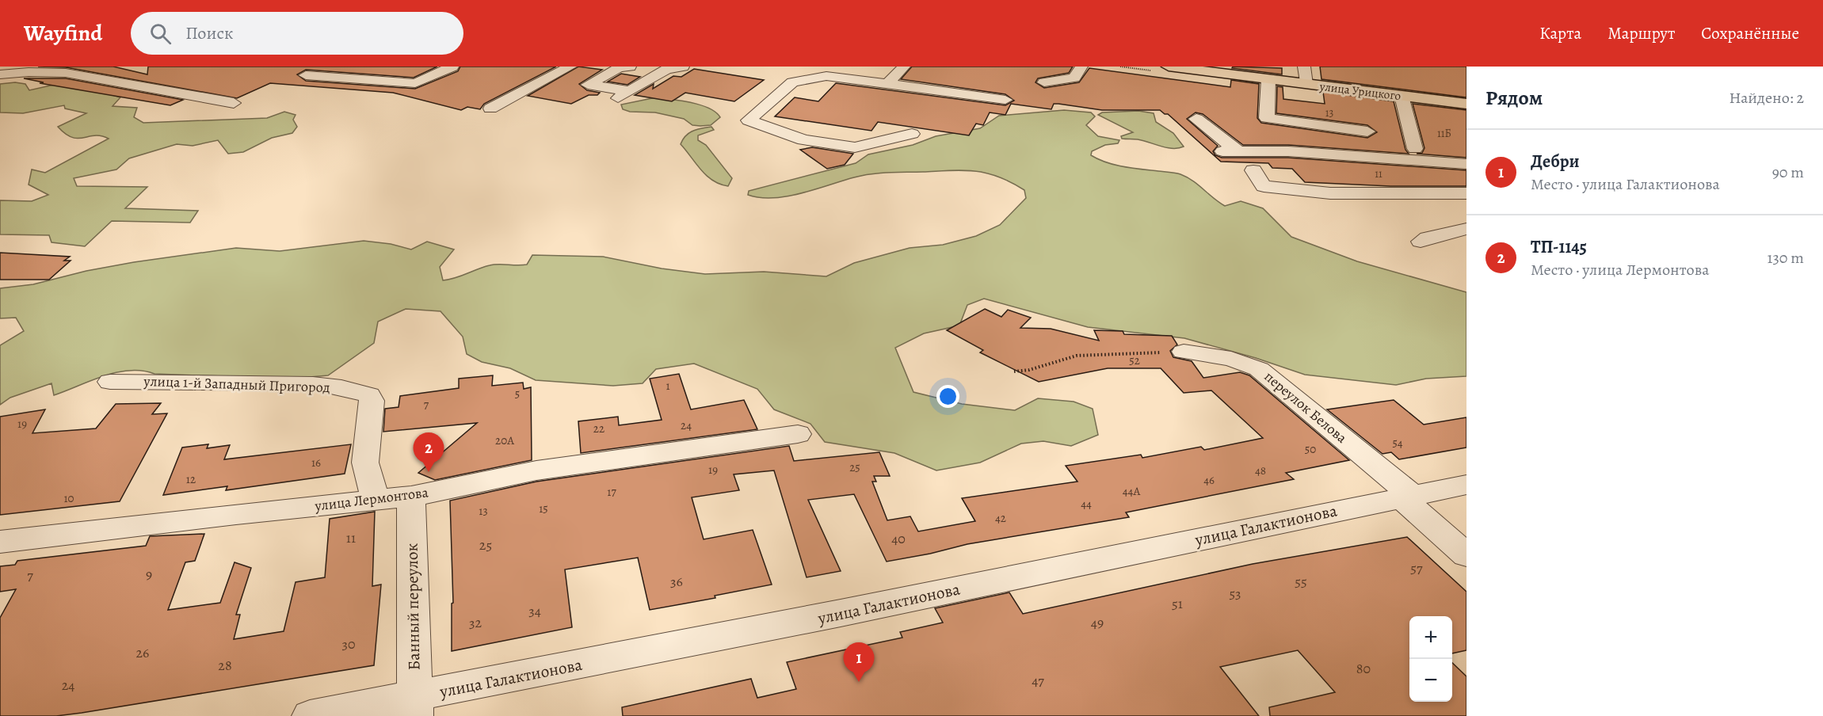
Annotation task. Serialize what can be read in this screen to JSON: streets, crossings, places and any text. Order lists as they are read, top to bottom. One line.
{"streets":{"main road":["улица Урицкого"],"street":["улица 1-й Западный Пригород","переулок Белова","улица Лермонтова","улица Галактионова","Банный переулок"]},"crossings":[["улица 1-й Западный Пригород","улица Лермонтова"],["переулок Белова","улица Галактионова"],["улица Лермонтова","Банный переулок"],["улица Галактионова","Банный переулок"]],"house_numbers":["13","11Б","11","52","1","5","7","19","24","22","20А","54","50","16","25","19","48","12","46","44А","17","10","44","15","13","42","11","40","25","57","9","7","36","55","53","51","34","32","49","30","26","28","80","47","24"],"page":{"header":"Wayfind","search":"Поиск","nav":["Карта","Маршрут","Сохранённые"],"heading":["Рядом","Найдено: 2"],"list":[{"mark":"1","name":"Дебри","note":"Место · улица Галактионова","value":"90 m"},{"mark":"2","name":"ТП-1145","note":"Место · улица Лермонтова","value":"130 m"}],"pins":["2","1"],"map_buttons":["+","−"]}}
